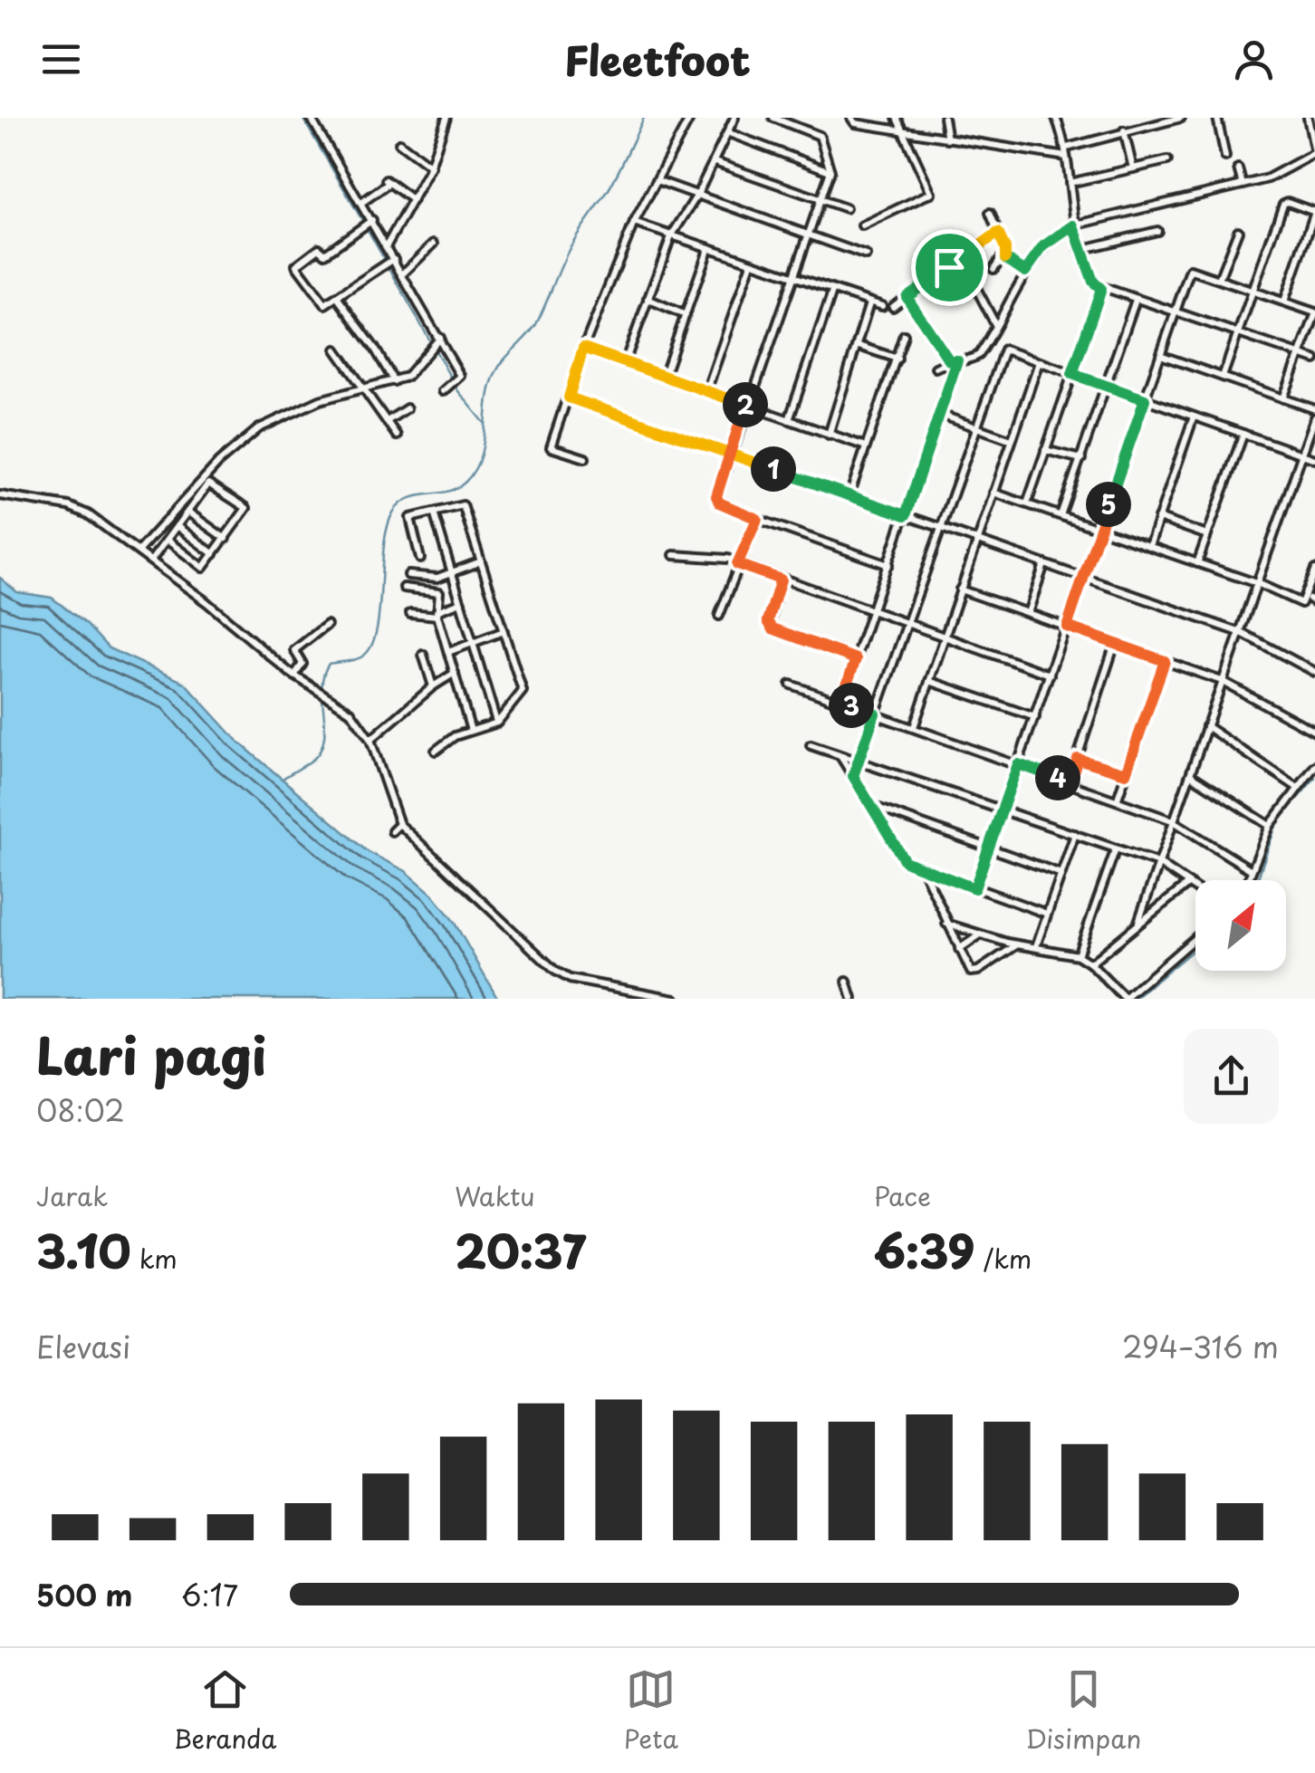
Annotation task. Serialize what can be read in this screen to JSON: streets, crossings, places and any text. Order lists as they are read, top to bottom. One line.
{"north":"top right","page":{"header":"Fleetfoot","pins":["2","1","5","3","4"],"heading":["Lari pagi","08:02"],"stats":[["Jarak","3.10 km"],["Waktu","20:37"],["Pace","6:39 /km"]],"chart":["Elevasi","294–316 m"],"list":[{"name":"500 m","note":"6:17"}],"tabs":["Beranda","Peta","Disimpan"]}}
